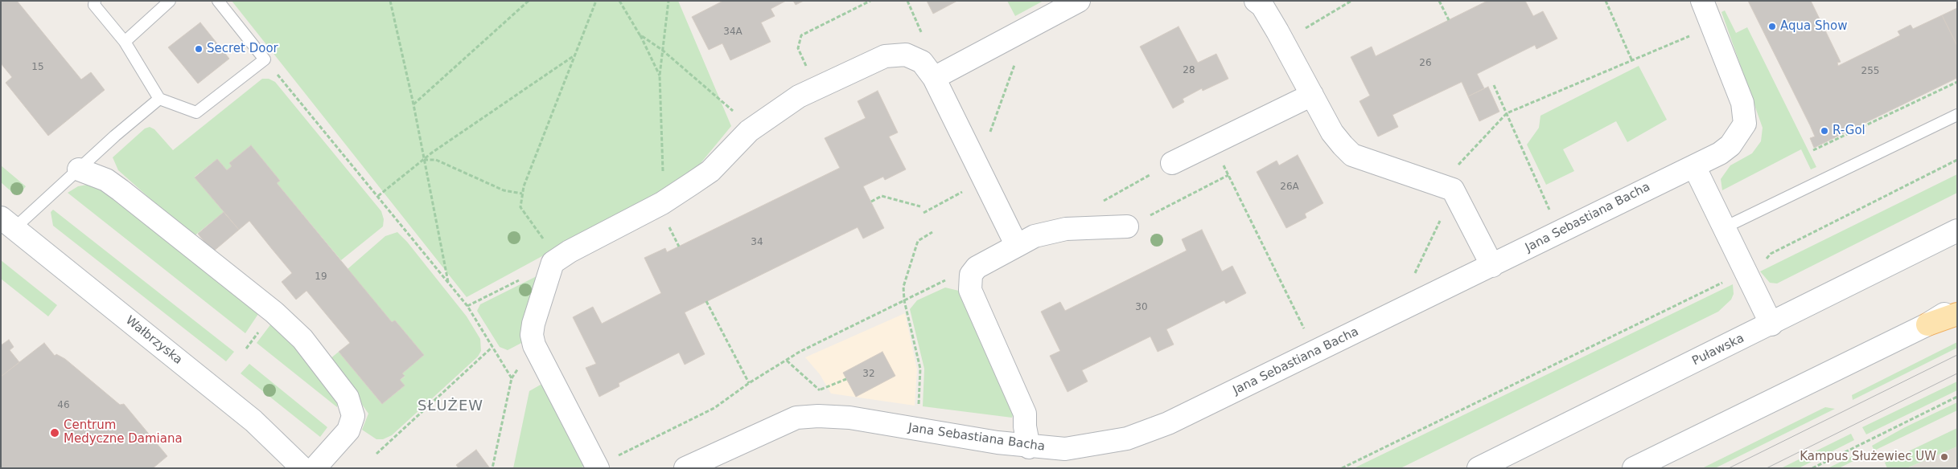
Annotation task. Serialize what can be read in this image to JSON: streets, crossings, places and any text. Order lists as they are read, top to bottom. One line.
{"streets":{"street":["Jana Sebastiana Bacha","Wałbrzyska","Puławska"]},"districts":["SŁUŻEW"],"places":["Aqua Show","Secret Door","R-Gol","Centrum Medyczne Damiana","Kampus Służewiec UW"],"house_numbers":["34A","26","15","28","255","26A","34","19","30","32","46"]}
